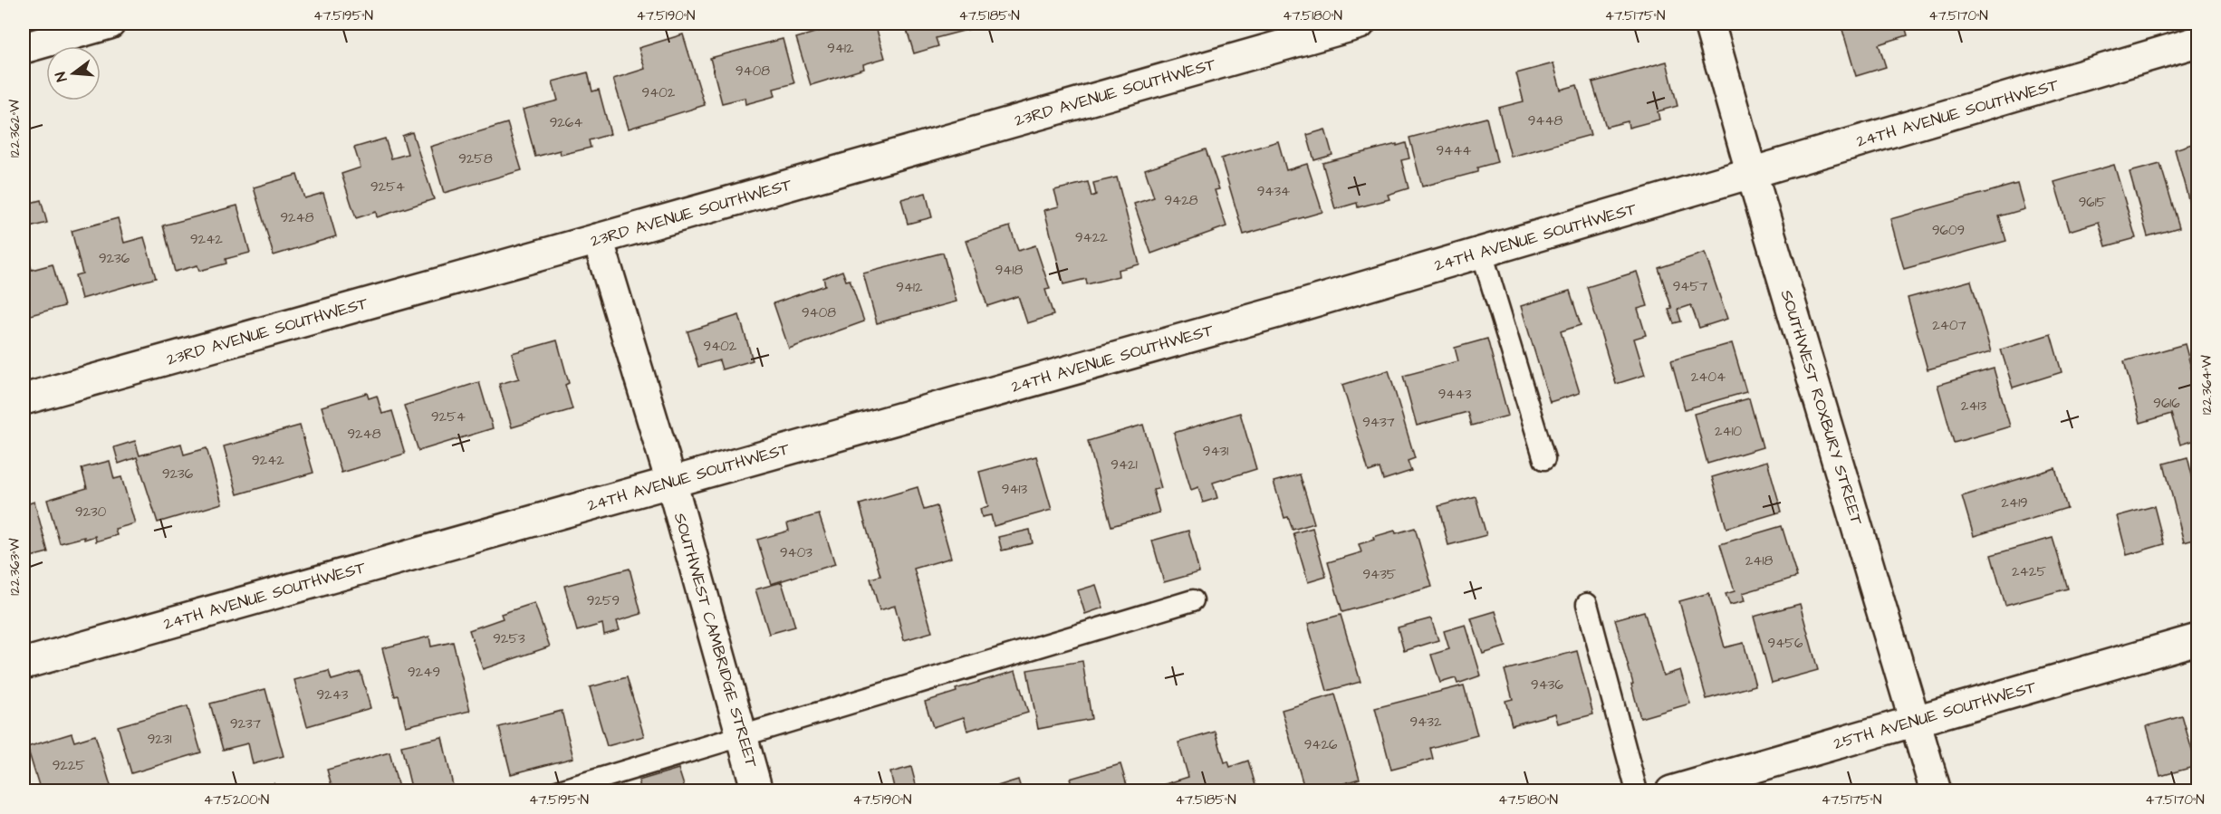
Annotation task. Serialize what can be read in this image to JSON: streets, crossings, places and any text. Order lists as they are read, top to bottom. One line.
{"streets":{"street":["23RD AVENUE SOUTHWEST","24TH AVENUE SOUTHWEST","SOUTHWEST ROXBURY STREET","SOUTHWEST CAMBRIDGE STREET","25TH AVENUE SOUTHWEST"]},"crossings":[["23RD AVENUE SOUTHWEST","SOUTHWEST CAMBRIDGE STREET"],["24TH AVENUE SOUTHWEST","SOUTHWEST ROXBURY STREET"],["24TH AVENUE SOUTHWEST","SOUTHWEST CAMBRIDGE STREET"],["SOUTHWEST ROXBURY STREET","25TH AVENUE SOUTHWEST"]],"house_numbers":["9412","9408","9402","9448","9264","9444","9258","9254","9434","9428","9615","9248","9609","9422","9242","9236","9418","9457","9412","9408","2407","9402","2404","9443","9616","2413","9254","9437","2410","9248","9431","9242","9421","9236","9413","2419","9230","9403","2418","2425","9435","9259","9253","9456","9249","9436","9243","9432","9237","9231","9426","9225"],"north":"left","coordinates":["47.5195°N","47.5190°N","47.5185°N","47.5180°N","47.5175°N","47.5170°N","122.362°W","122.364°W","122.363°W","47.5200°N"]}
